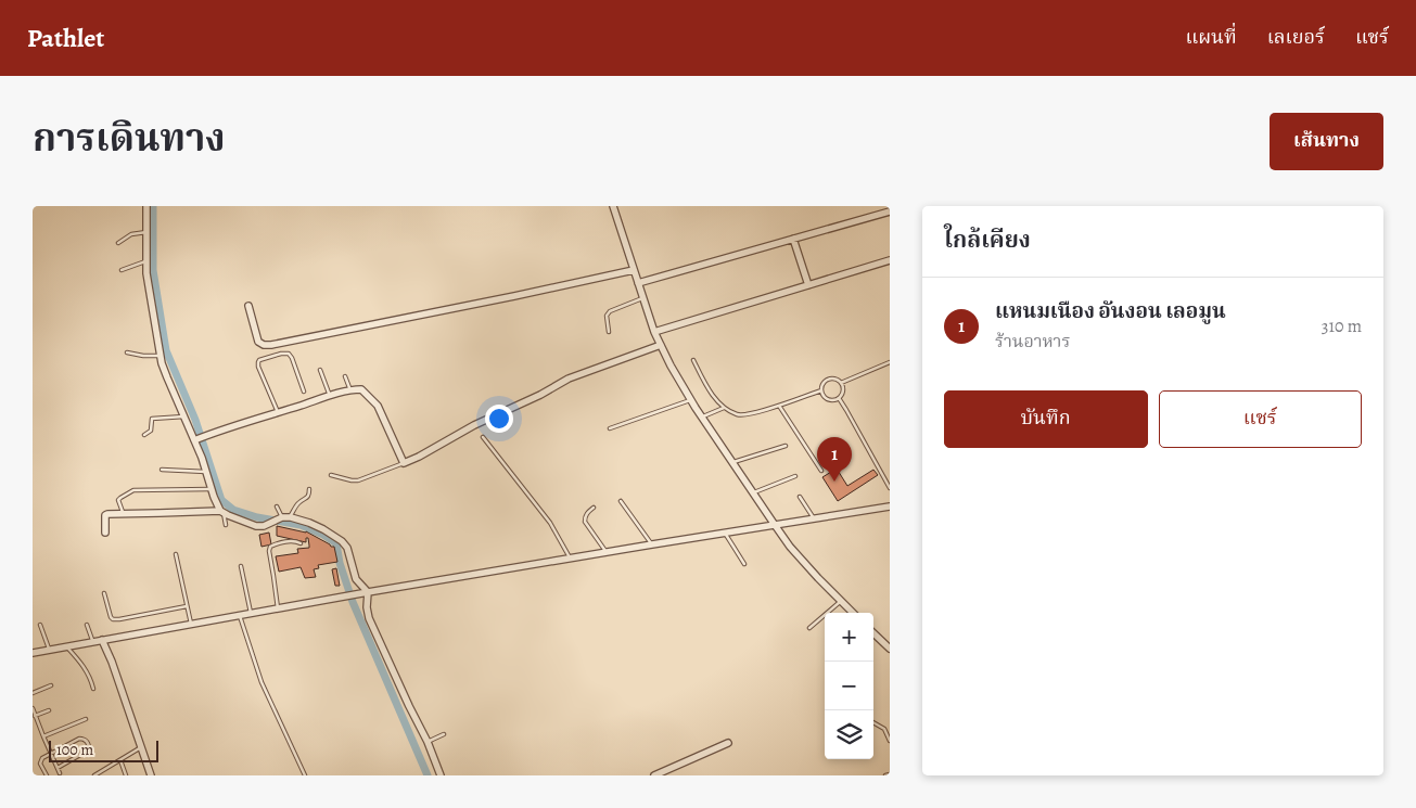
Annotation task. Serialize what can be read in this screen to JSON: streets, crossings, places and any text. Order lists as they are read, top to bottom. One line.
{"scale_bar":"100 m","page":{"header":"Pathlet","nav":["แผนที่","เลเยอร์","แชร์"],"title":"การเดินทาง","buttons":["เส้นทาง",["บันทึก","แชร์"]],"heading":"ใกล้เคียง","list":[{"mark":"1","name":"แหนมเนือง อันงอน เลอมูน","note":"ร้านอาหาร","value":"310 m"}],"pins":"1","map_buttons":["+","−"],"scale":"100 m"}}
